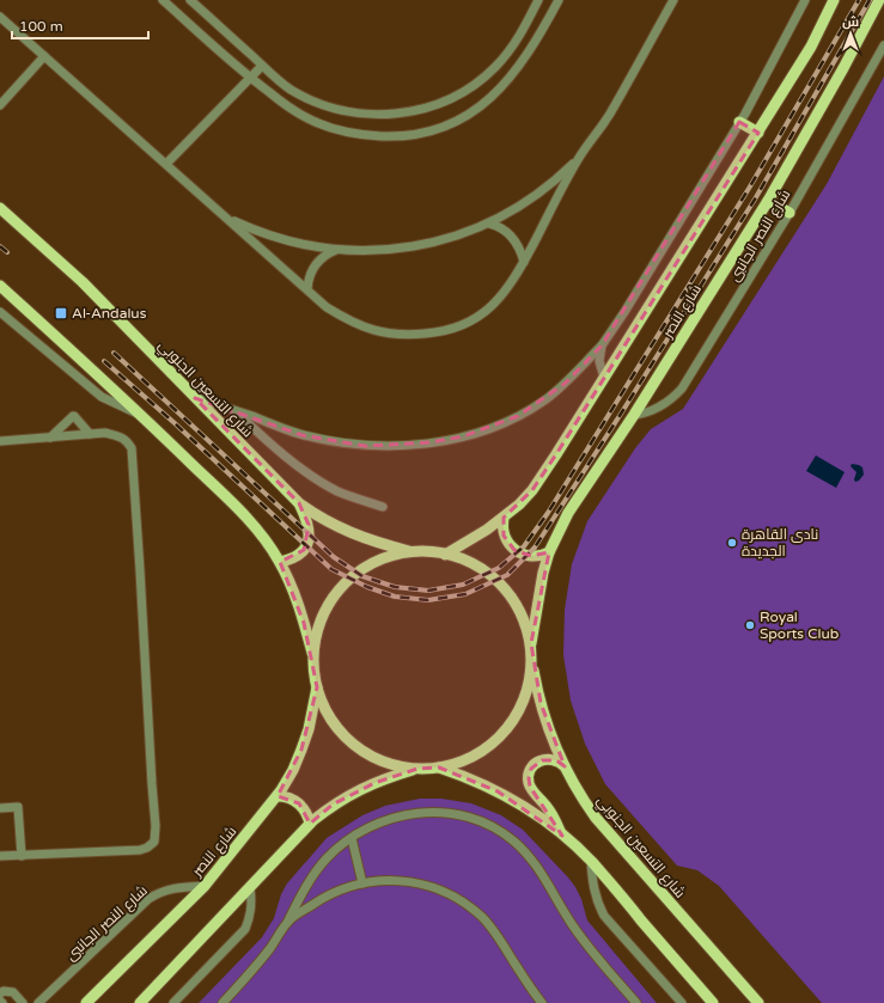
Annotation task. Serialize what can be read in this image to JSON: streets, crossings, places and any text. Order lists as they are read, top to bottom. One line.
{"streets":{"main road":["شارع النصر","شارع التسعين الجنوبي"],"street":["شارع النصر الجانبى"]},"crossings":[["شارع النصر الجانبى","شارع النصر"]],"places":{"transit":["Al-Andalus"],"other":["نادى القاهرة الجديدة","Royal Sports Club"]},"scale_bar":"100 m","north":"top"}
